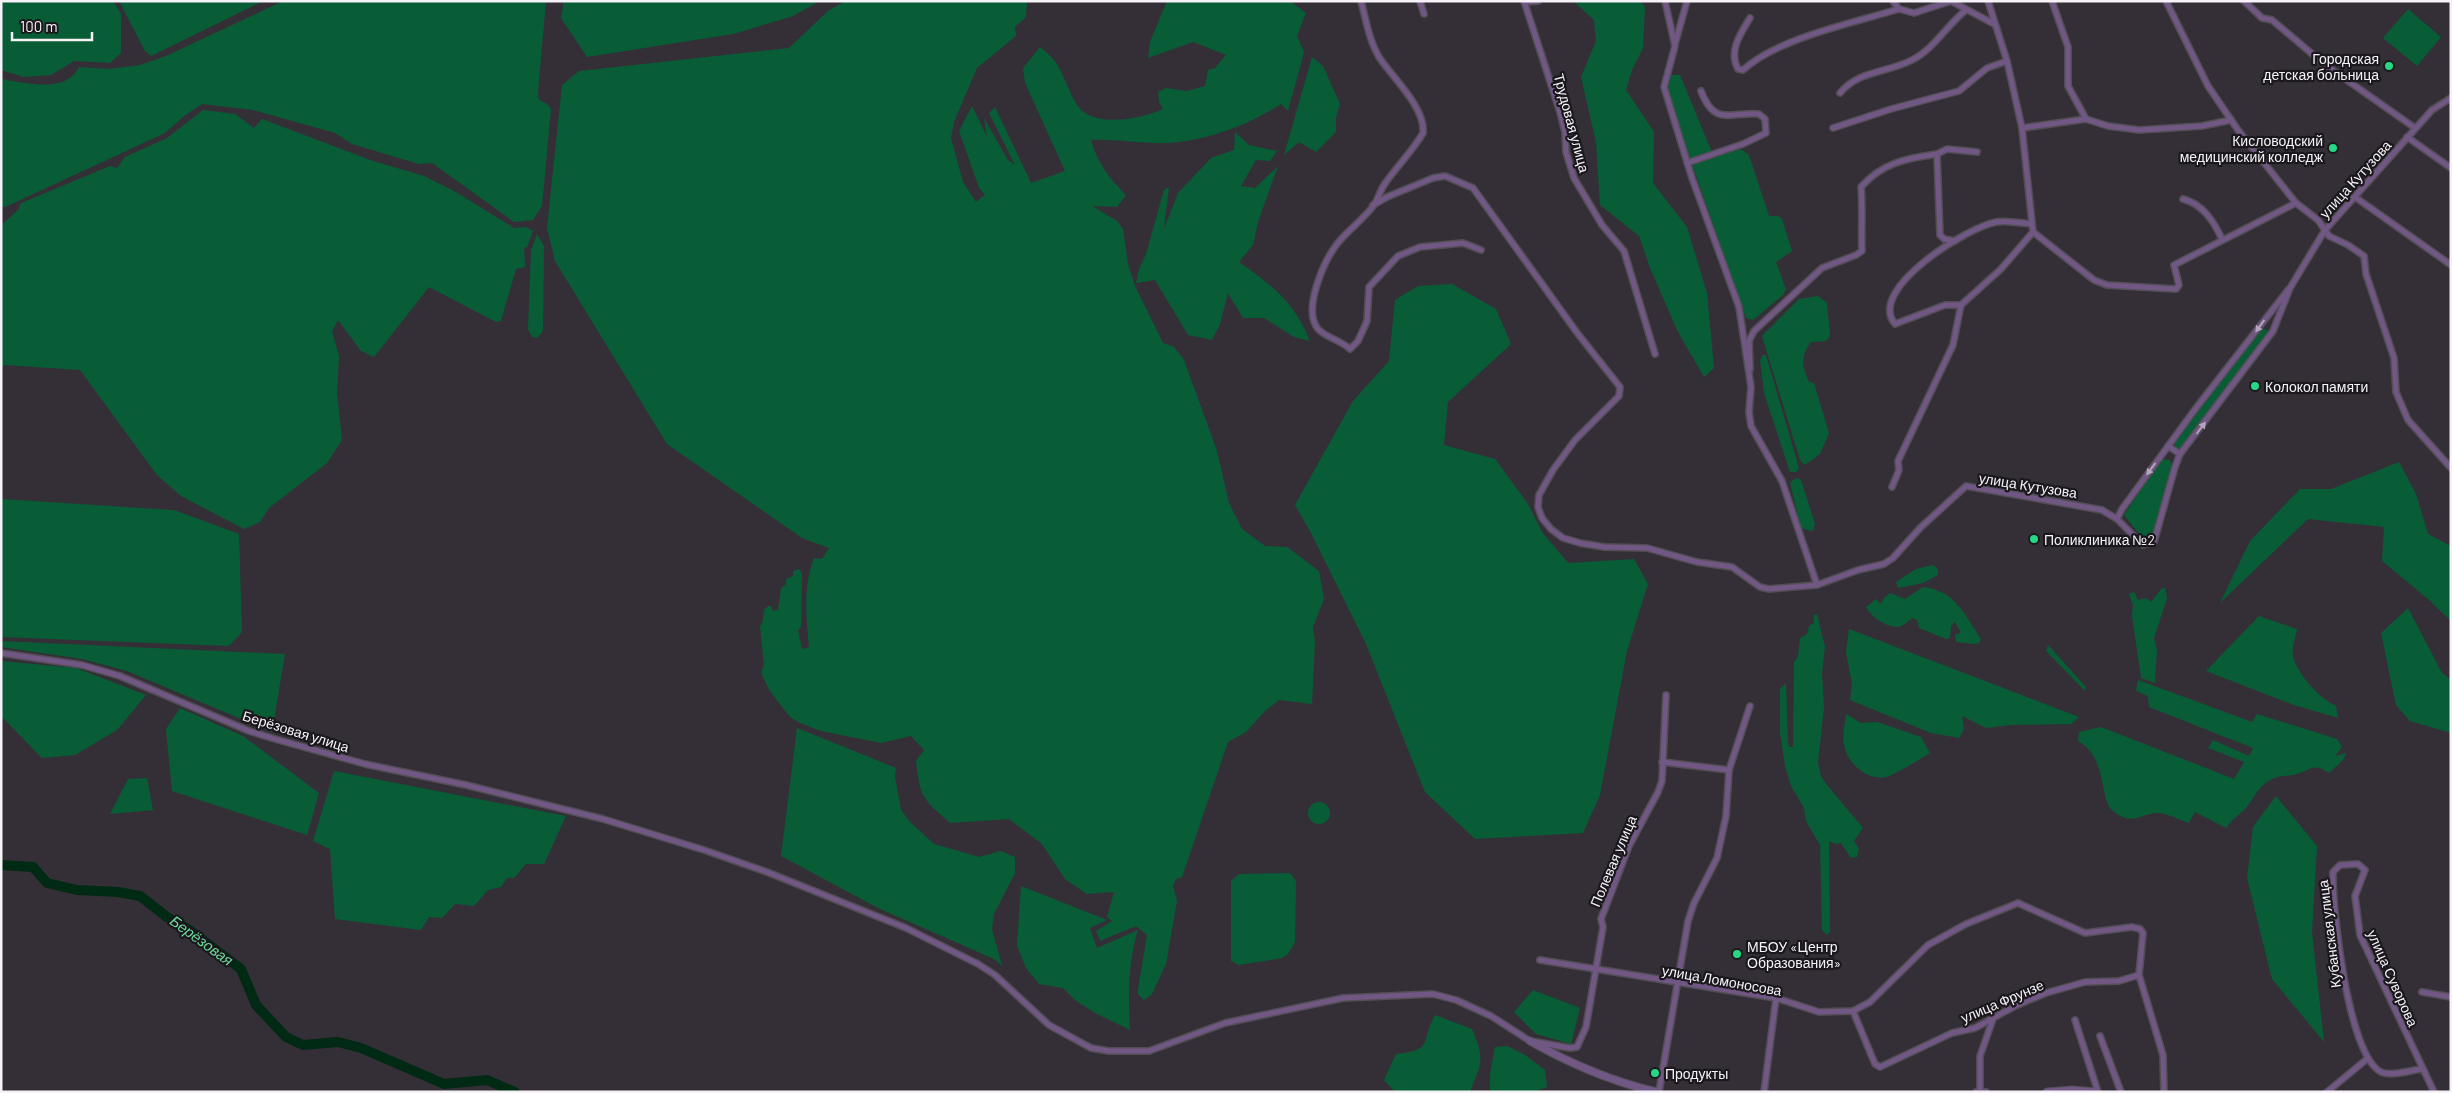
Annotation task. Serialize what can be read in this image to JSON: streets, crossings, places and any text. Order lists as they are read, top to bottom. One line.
{"streets":{"street":["Трудовая улица","улица Кутузова","Берёзовая улица","Полевая улица","Кубанская улица","улица Суворова","улица Ломоносова","улица Фрунзе"]},"crossings":[["Берёзовая улица","Полевая улица"],["Полевая улица","улица Ломоносова"],["Кубанская улица","улица Суворова"],["улица Ломоносова","улица Фрунзе"]],"water":["Берёзовая"],"places":["Городская детская больница","Кисловодский медицинский колледж","Колокол памяти","Поликлиника №2","МБОУ «Центр Образования»","Продукты"],"scale_bar":"100 m"}
